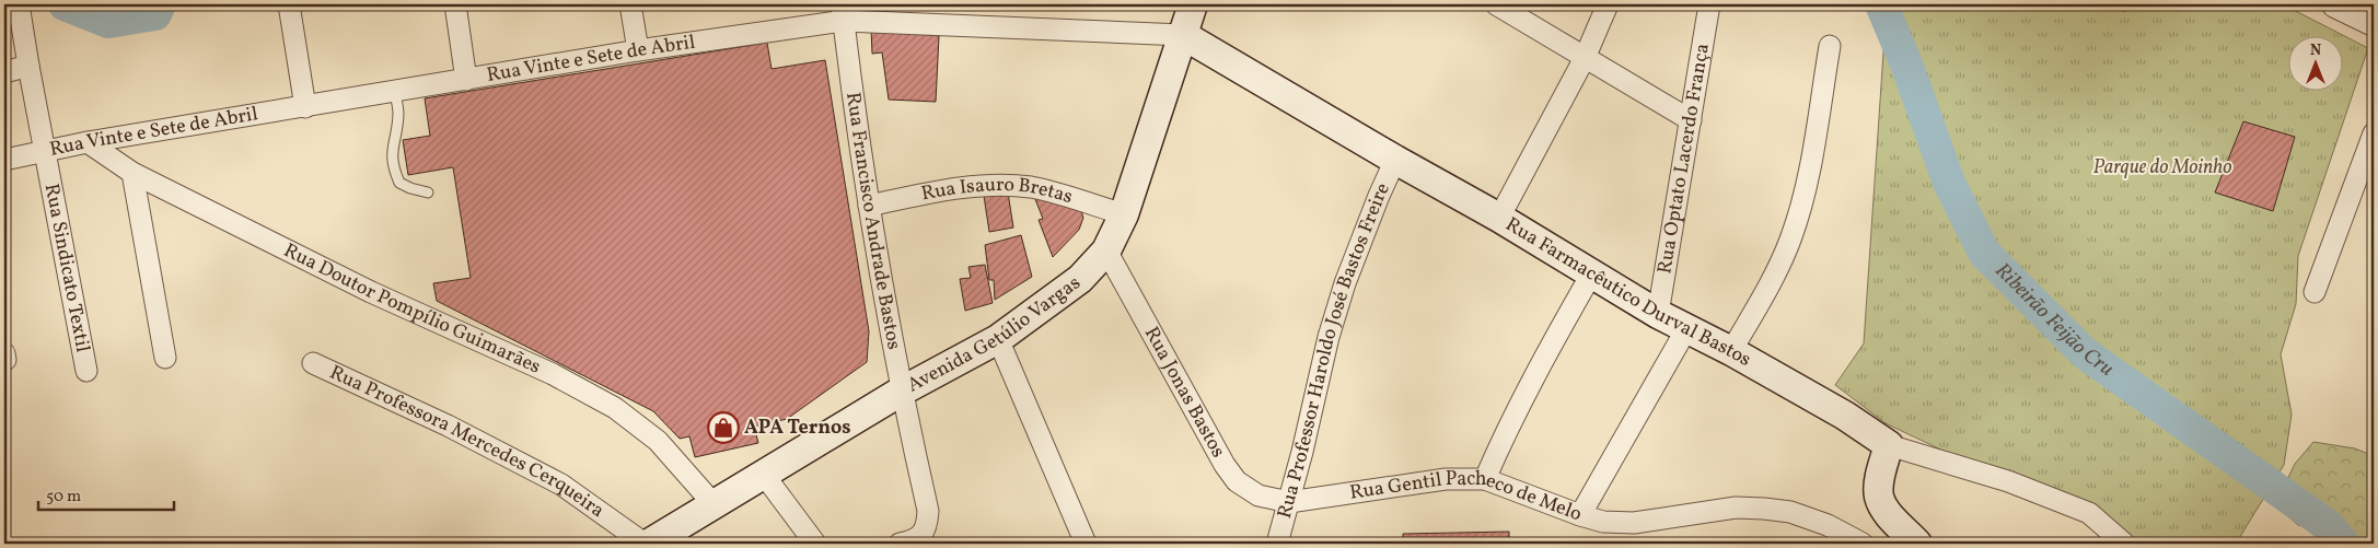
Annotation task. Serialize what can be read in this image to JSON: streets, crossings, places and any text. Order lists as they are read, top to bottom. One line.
{"streets":{"main road":["Rua Farmacêutico Durval Bastos","Avenida Getúlio Vargas"],"street":["Rua Vinte e Sete de Abril","Rua Optato Lacerdo França","Rua Isauro Bretas","Rua Francisco Andrade Bastos","Rua Sindicato Textil","Rua Doutor Pompílio Guimarães","Rua Professor Haroldo José Bastos Freire","Rua Jonas Bastos","Rua Professora Mercedes Cerqueira","Rua Gentil Pacheco de Melo"]},"crossings":[["Rua Vinte e Sete de Abril","Rua Francisco Andrade Bastos"],["Rua Vinte e Sete de Abril","Rua Sindicato Textil"],["Rua Vinte e Sete de Abril","Rua Farmacêutico Durval Bastos"],["Rua Vinte e Sete de Abril","Rua Doutor Pompílio Guimarães"],["Rua Vinte e Sete de Abril","Avenida Getúlio Vargas"],["Rua Optato Lacerdo França","Rua Farmacêutico Durval Bastos"],["Rua Isauro Bretas","Rua Francisco Andrade Bastos"],["Rua Isauro Bretas","Avenida Getúlio Vargas"],["Rua Francisco Andrade Bastos","Avenida Getúlio Vargas"],["Rua Farmacêutico Durval Bastos","Avenida Getúlio Vargas"],["Rua Farmacêutico Durval Bastos","Rua Professor Haroldo José Bastos Freire"],["Rua Doutor Pompílio Guimarães","Avenida Getúlio Vargas"],["Avenida Getúlio Vargas","Rua Jonas Bastos"],["Avenida Getúlio Vargas","Rua Professora Mercedes Cerqueira"],["Rua Professor Haroldo José Bastos Freire","Rua Jonas Bastos"],["Rua Professor Haroldo José Bastos Freire","Rua Gentil Pacheco de Melo"],["Rua Jonas Bastos","Rua Gentil Pacheco de Melo"]],"water":["Ribeirão Feijão Cru"],"parks":["Parque do Moinho"],"places":{"shop":["APA Ternos"]},"scale_bar":"50 m","north":"top"}
